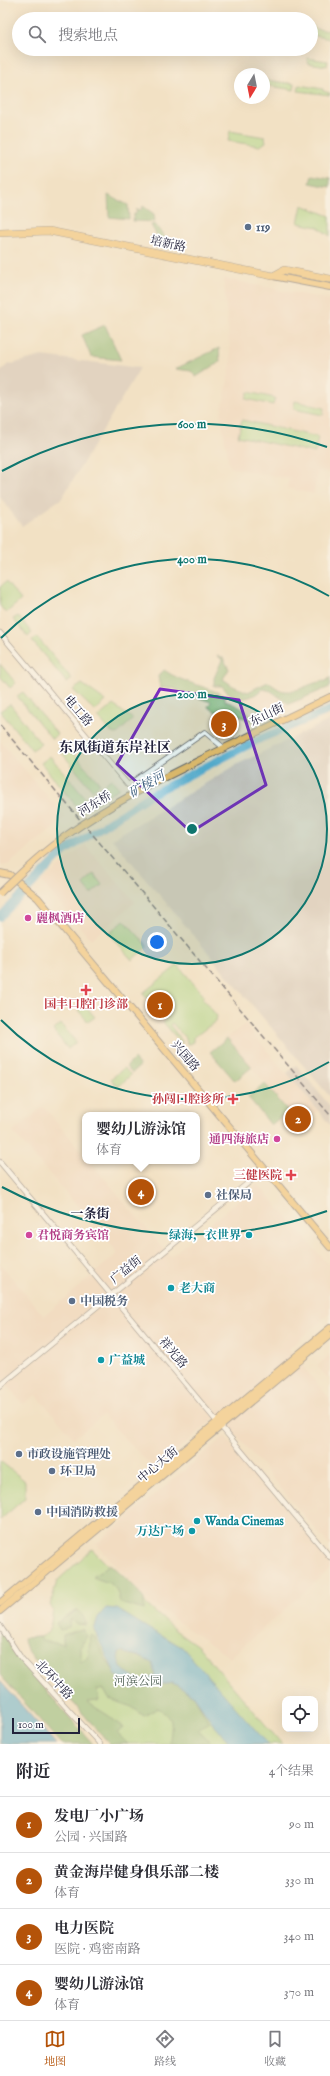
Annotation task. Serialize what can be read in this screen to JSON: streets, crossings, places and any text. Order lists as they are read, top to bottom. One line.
{"streets":{"highway":["培新路"],"main road":["东山街","河东桥","兴国路","中心大街"],"street":["电工路","广益街","祥光路","北环中路"]},"crossings":[["电工路","东山街"],["东山街","河东桥"],["兴国路","广益街"],["广益街","祥光路"],["祥光路","中心大街"]],"districts":["东风街道东岸社区","一条街"],"water":["矿棱河"],"parks":["河滨公园"],"places":{"other":["119","麗枫酒店","通四海旅店","社保局","君悦商务宾馆","绿海，衣世界","老大商","中国税务","广益城","市政设施管理处","环卫局","中国消防救援","Wanda Cinemas","万达广场"],"health":["国丰口腔门诊部","孙闯口腔诊所","三健医院"]},"scale_bar":"100 m","north":"bottom","page":{"search":"搜索地点","pins":["3","1","2","4"],"popup":["婴幼儿游泳馆","体育"],"scale":"100 m","heading":["附近","4个结果"],"list":[{"mark":"1","name":"发电厂小广场","note":"公园 · 兴国路","value":"90 m"},{"mark":"2","name":"黄金海岸健身俱乐部二楼","note":"体育","value":"330 m"},{"mark":"3","name":"电力医院","note":"医院 · 鸡密南路","value":"340 m"},{"mark":"4","name":"婴幼儿游泳馆","note":"体育","value":"370 m"}],"nav":["地图","路线","收藏"]},"rings":["600 m","400 m","200 m"]}
